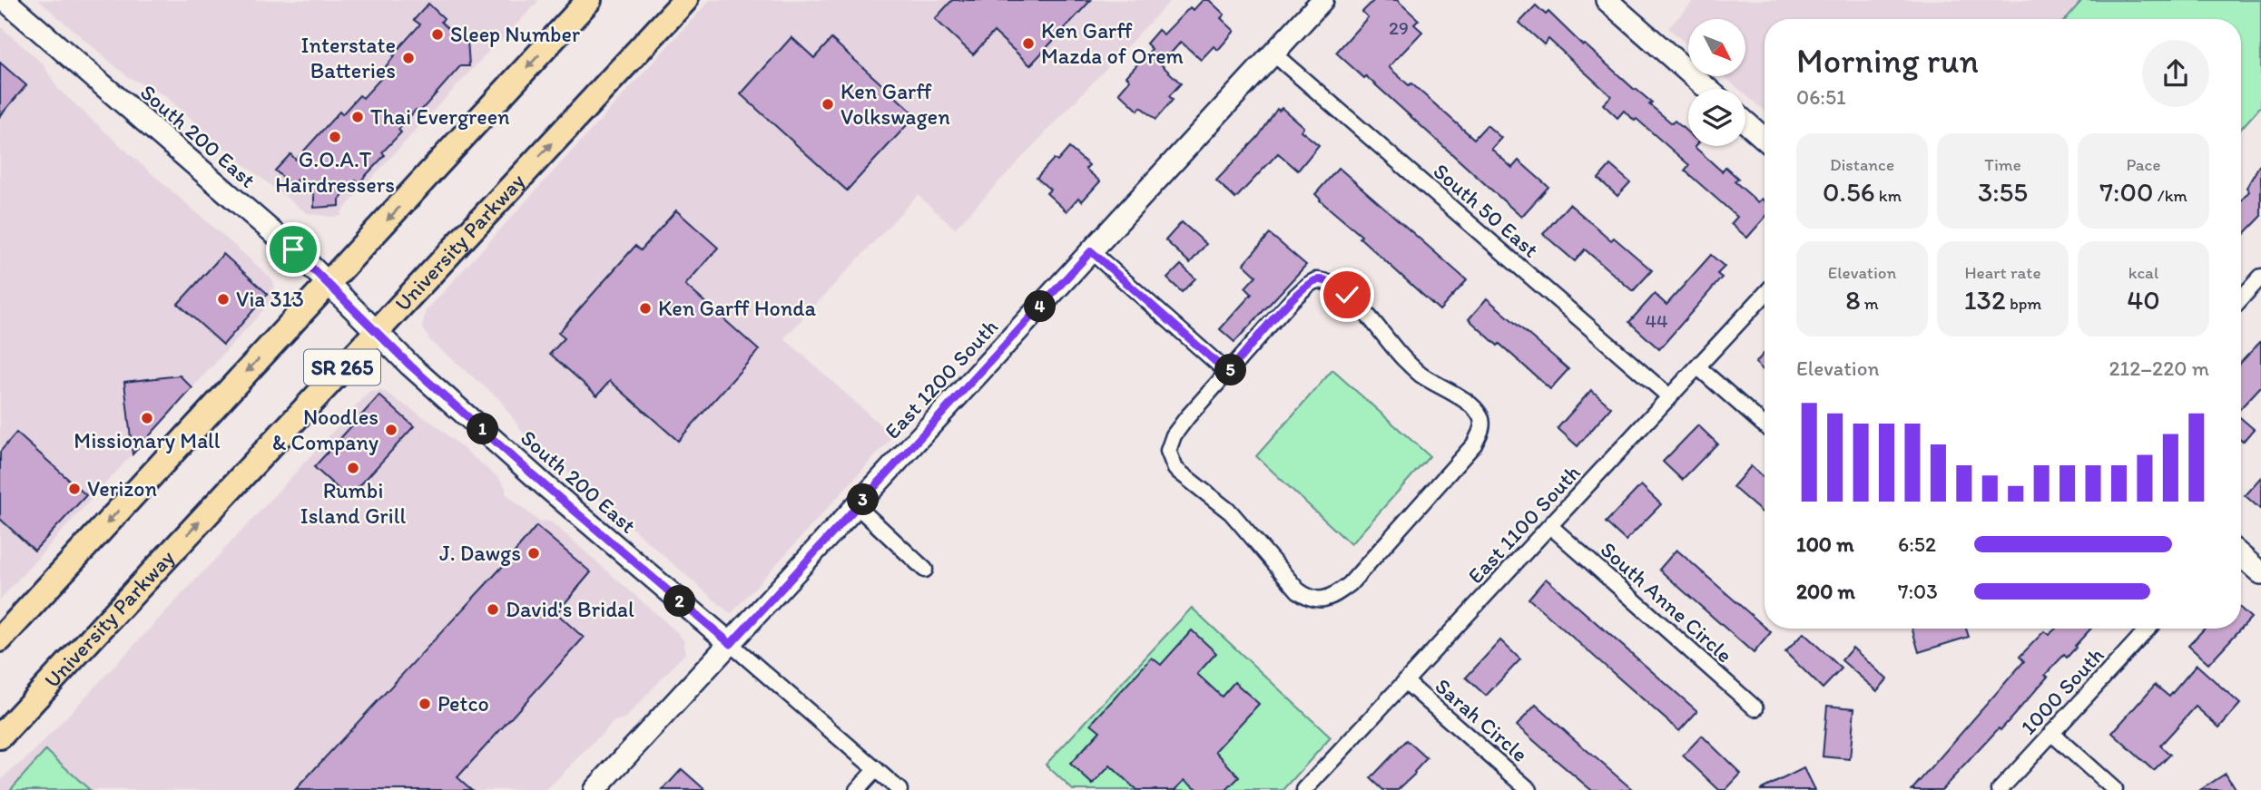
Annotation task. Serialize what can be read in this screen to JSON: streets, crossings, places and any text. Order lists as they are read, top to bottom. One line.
{"streets":{"main road":["University Parkway","SR 265"],"street":["South 200 East","South 50 East","East 1200 South","East 1100 South","South Anne Circle","1000 South","Sarah Circle"]},"crossings":[["South 200 East","University Parkway"],["South 200 East","SR 265"],["South 200 East","East 1200 South"],["South 50 East","East 1200 South"],["South 50 East","East 1100 South"],["East 1100 South","South Anne Circle"],["East 1100 South","Sarah Circle"]],"places":["Sleep Number","Ken Garff Mazda of Orem","Interstate Batteries","Ken Garff Volkswagen","Thai Evergreen","G.O.A.T Hairdressers","Via 313","Ken Garff Honda","Missionary Mall","Noodles & Company","Rumbi Island Grill","Verizon","J. Dawgs","David's Bridal","Petco"],"house_numbers":["29","44"],"north":"bottom right","page":{"heading":["Morning run","06:51"],"stats":[["Distance","0.56 km"],["Time","3:55"],["Pace","7:00 /km"],["Elevation","8 m"],["Heart rate","132 bpm"],["kcal","40"]],"pins":["4","5","1","3","2"],"chart":["Elevation","212–220 m"],"list":[{"name":"100 m","note":"6:52"},{"name":"200 m","note":"7:03"}]}}
